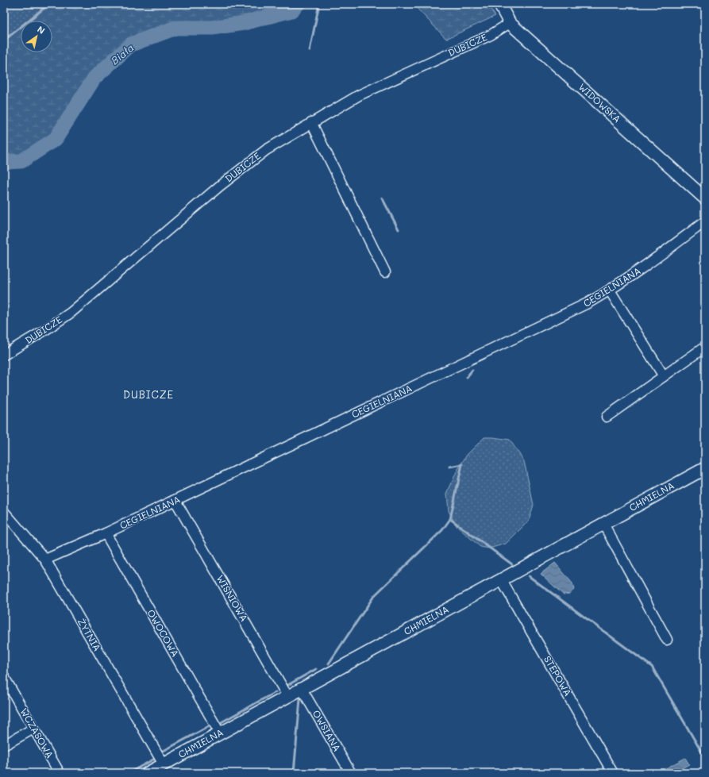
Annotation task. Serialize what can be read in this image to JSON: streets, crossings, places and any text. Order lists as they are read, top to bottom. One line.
{"streets":{"street":["DUBICZE","WIDOWSKA","CEGIELNIANA","CHMIELNA","WIŚNIOWA","OWOCOWA","ŻYTNIA","STEPOWA","OWSIANA","WCZASOWA"]},"crossings":[["DUBICZE","WIDOWSKA"],["CEGIELNIANA","WIŚNIOWA"],["CEGIELNIANA","OWOCOWA"],["CEGIELNIANA","ŻYTNIA"],["CHMIELNA","WIŚNIOWA"],["CHMIELNA","OWOCOWA"],["CHMIELNA","ŻYTNIA"],["CHMIELNA","STEPOWA"],["CHMIELNA","OWSIANA"]],"districts":["DUBICZE"],"water":["Biała"],"north":"top right"}
